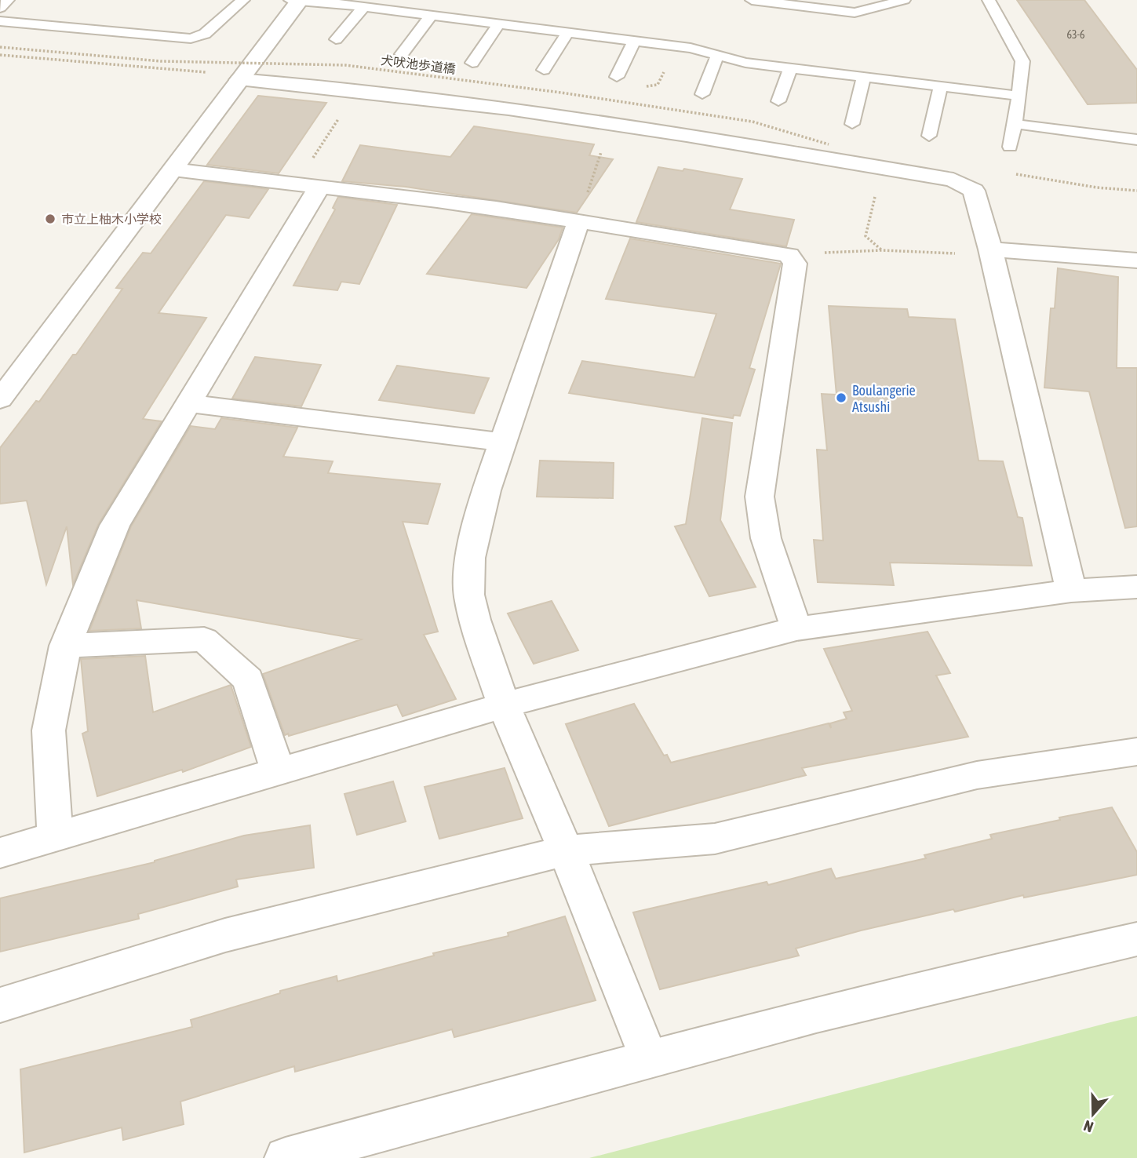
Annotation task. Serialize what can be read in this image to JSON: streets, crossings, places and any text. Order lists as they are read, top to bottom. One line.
{"streets":{"path":["犬吠池歩道橋"]},"places":["市立上柚木小学校","Boulangerie Atsushi"],"house_numbers":["63-6"],"north":"bottom"}
